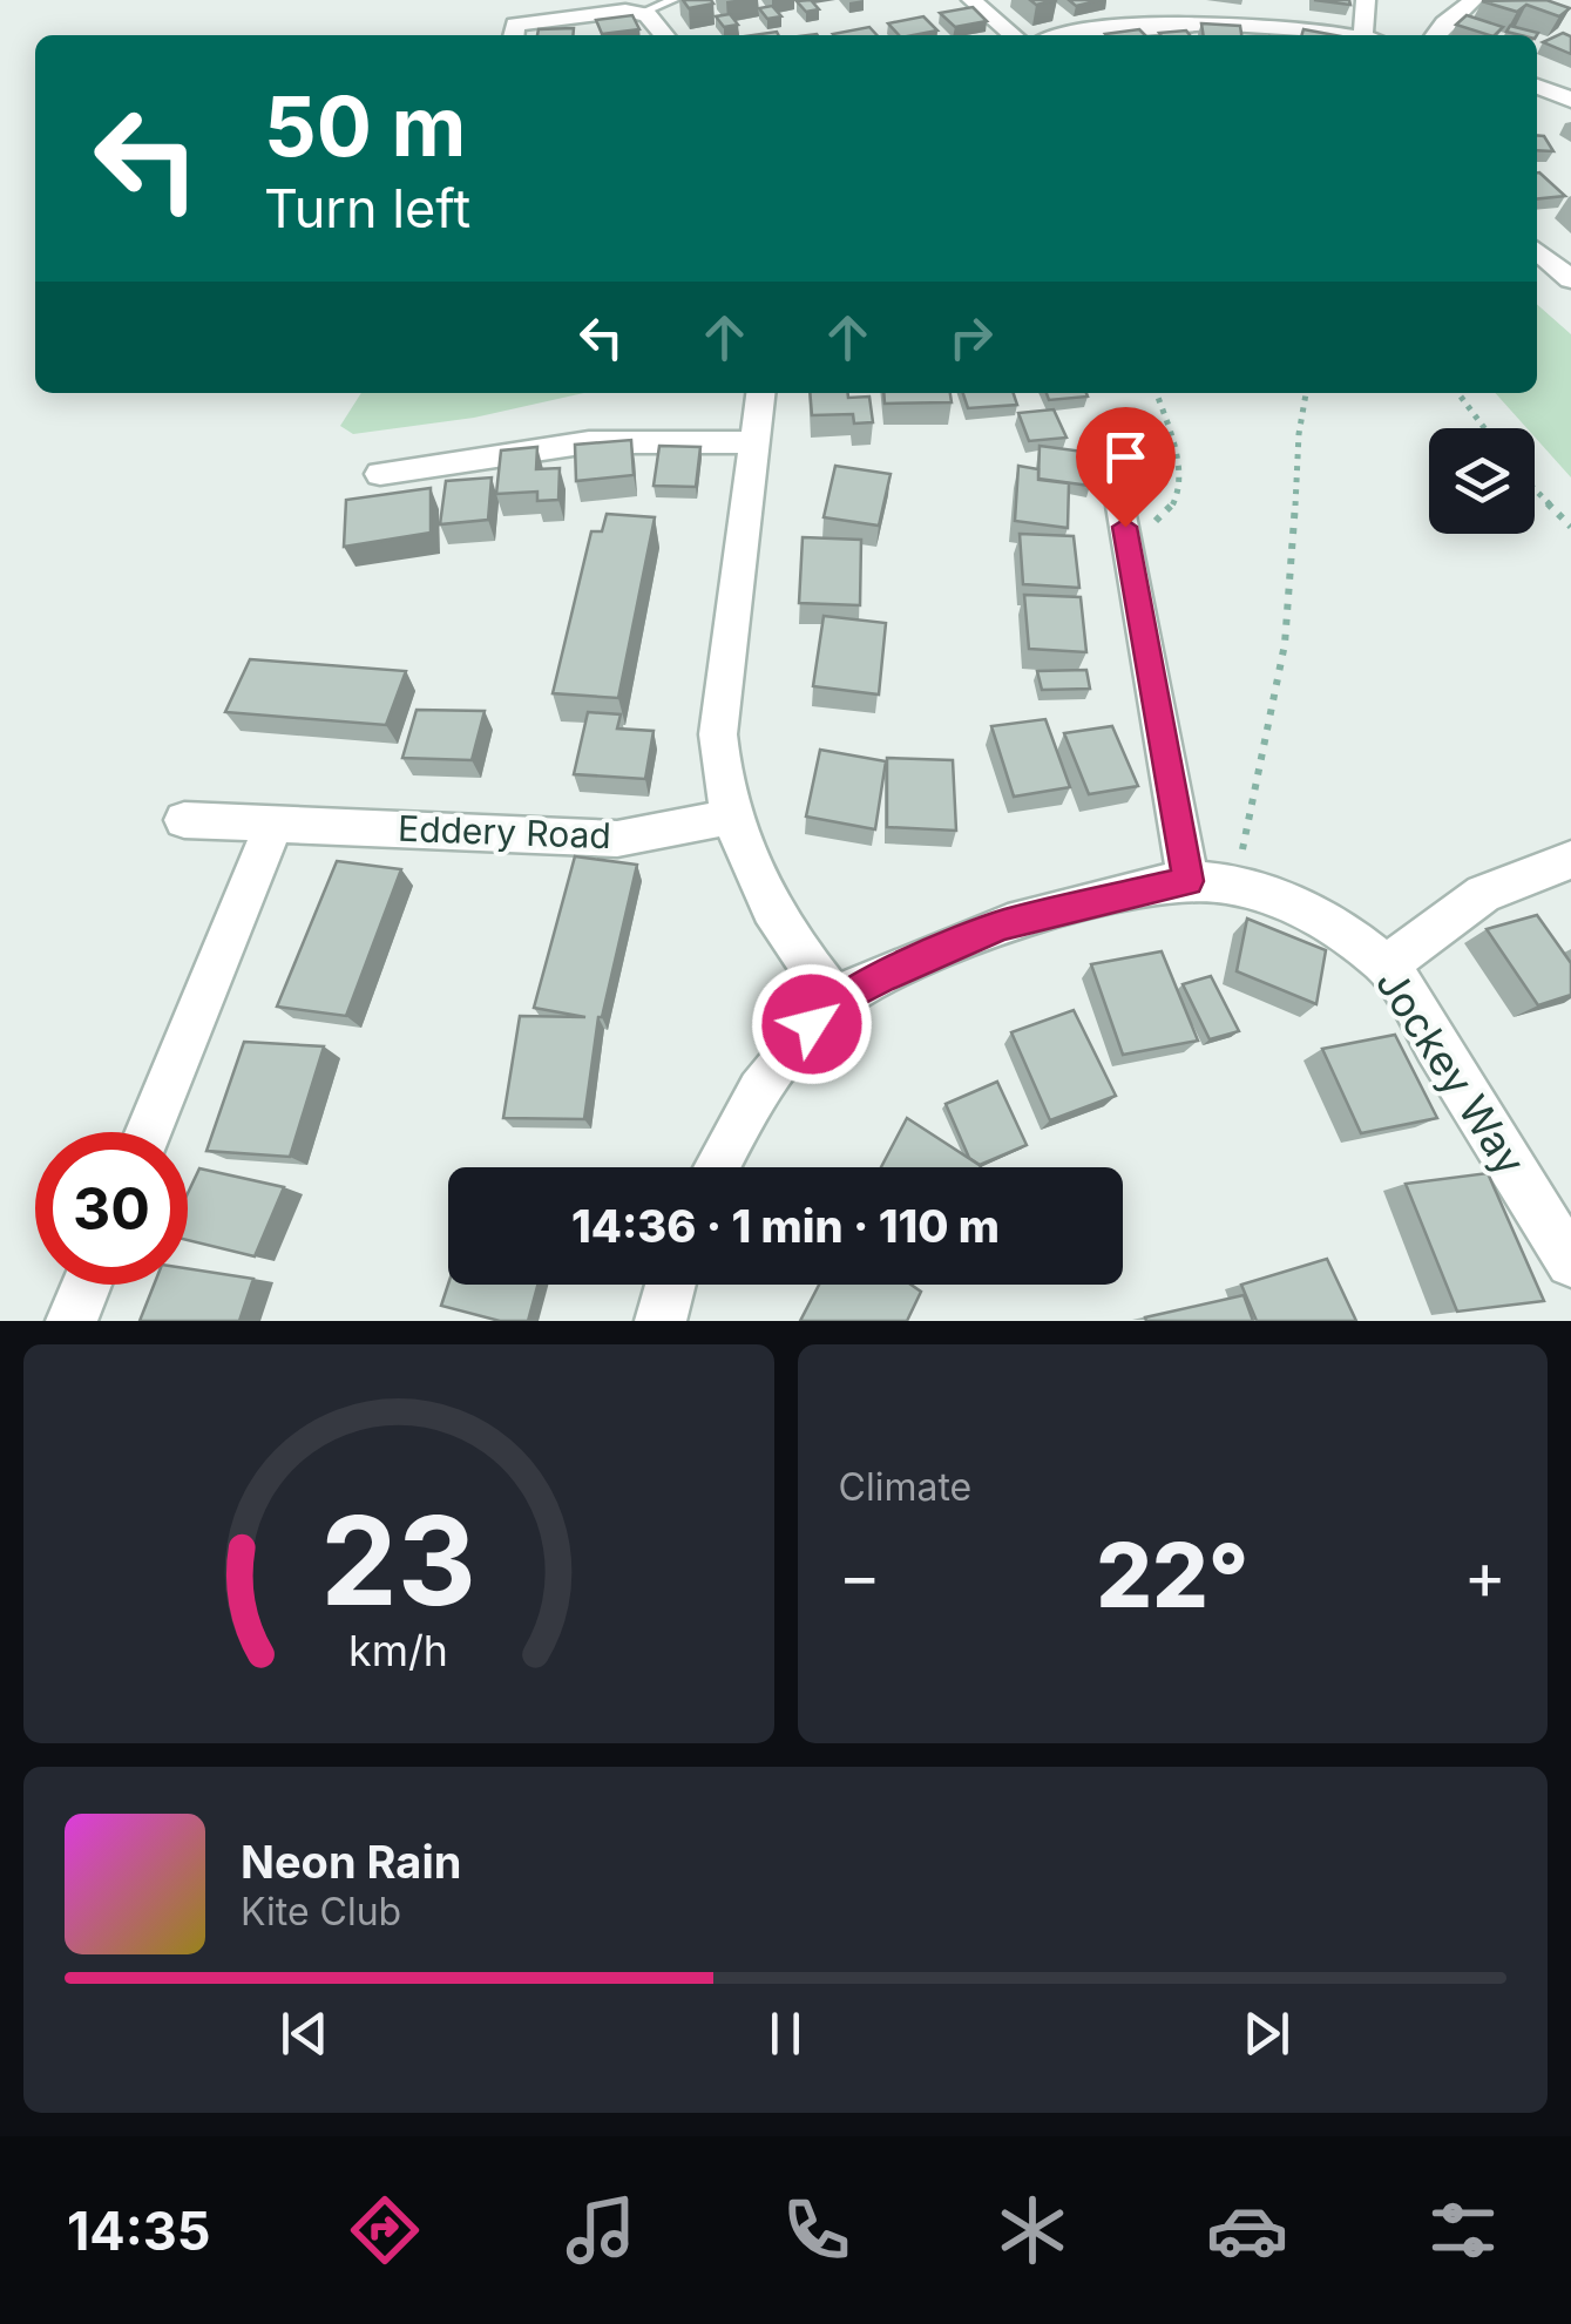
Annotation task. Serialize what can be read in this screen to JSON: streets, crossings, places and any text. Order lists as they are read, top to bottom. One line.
{"streets":{"street":["Eddery Road","Jockey Way"]},"page":{"turn":["50 m","Turn left"],"limit":"30","trip":"14:36 · 1 min · 110 m","tile":"Climate","heat":["−","22°","+"],"song":["Neon Rain","Kite Club"],"tabs":"14:35","gauge":["23","km/h"]}}
